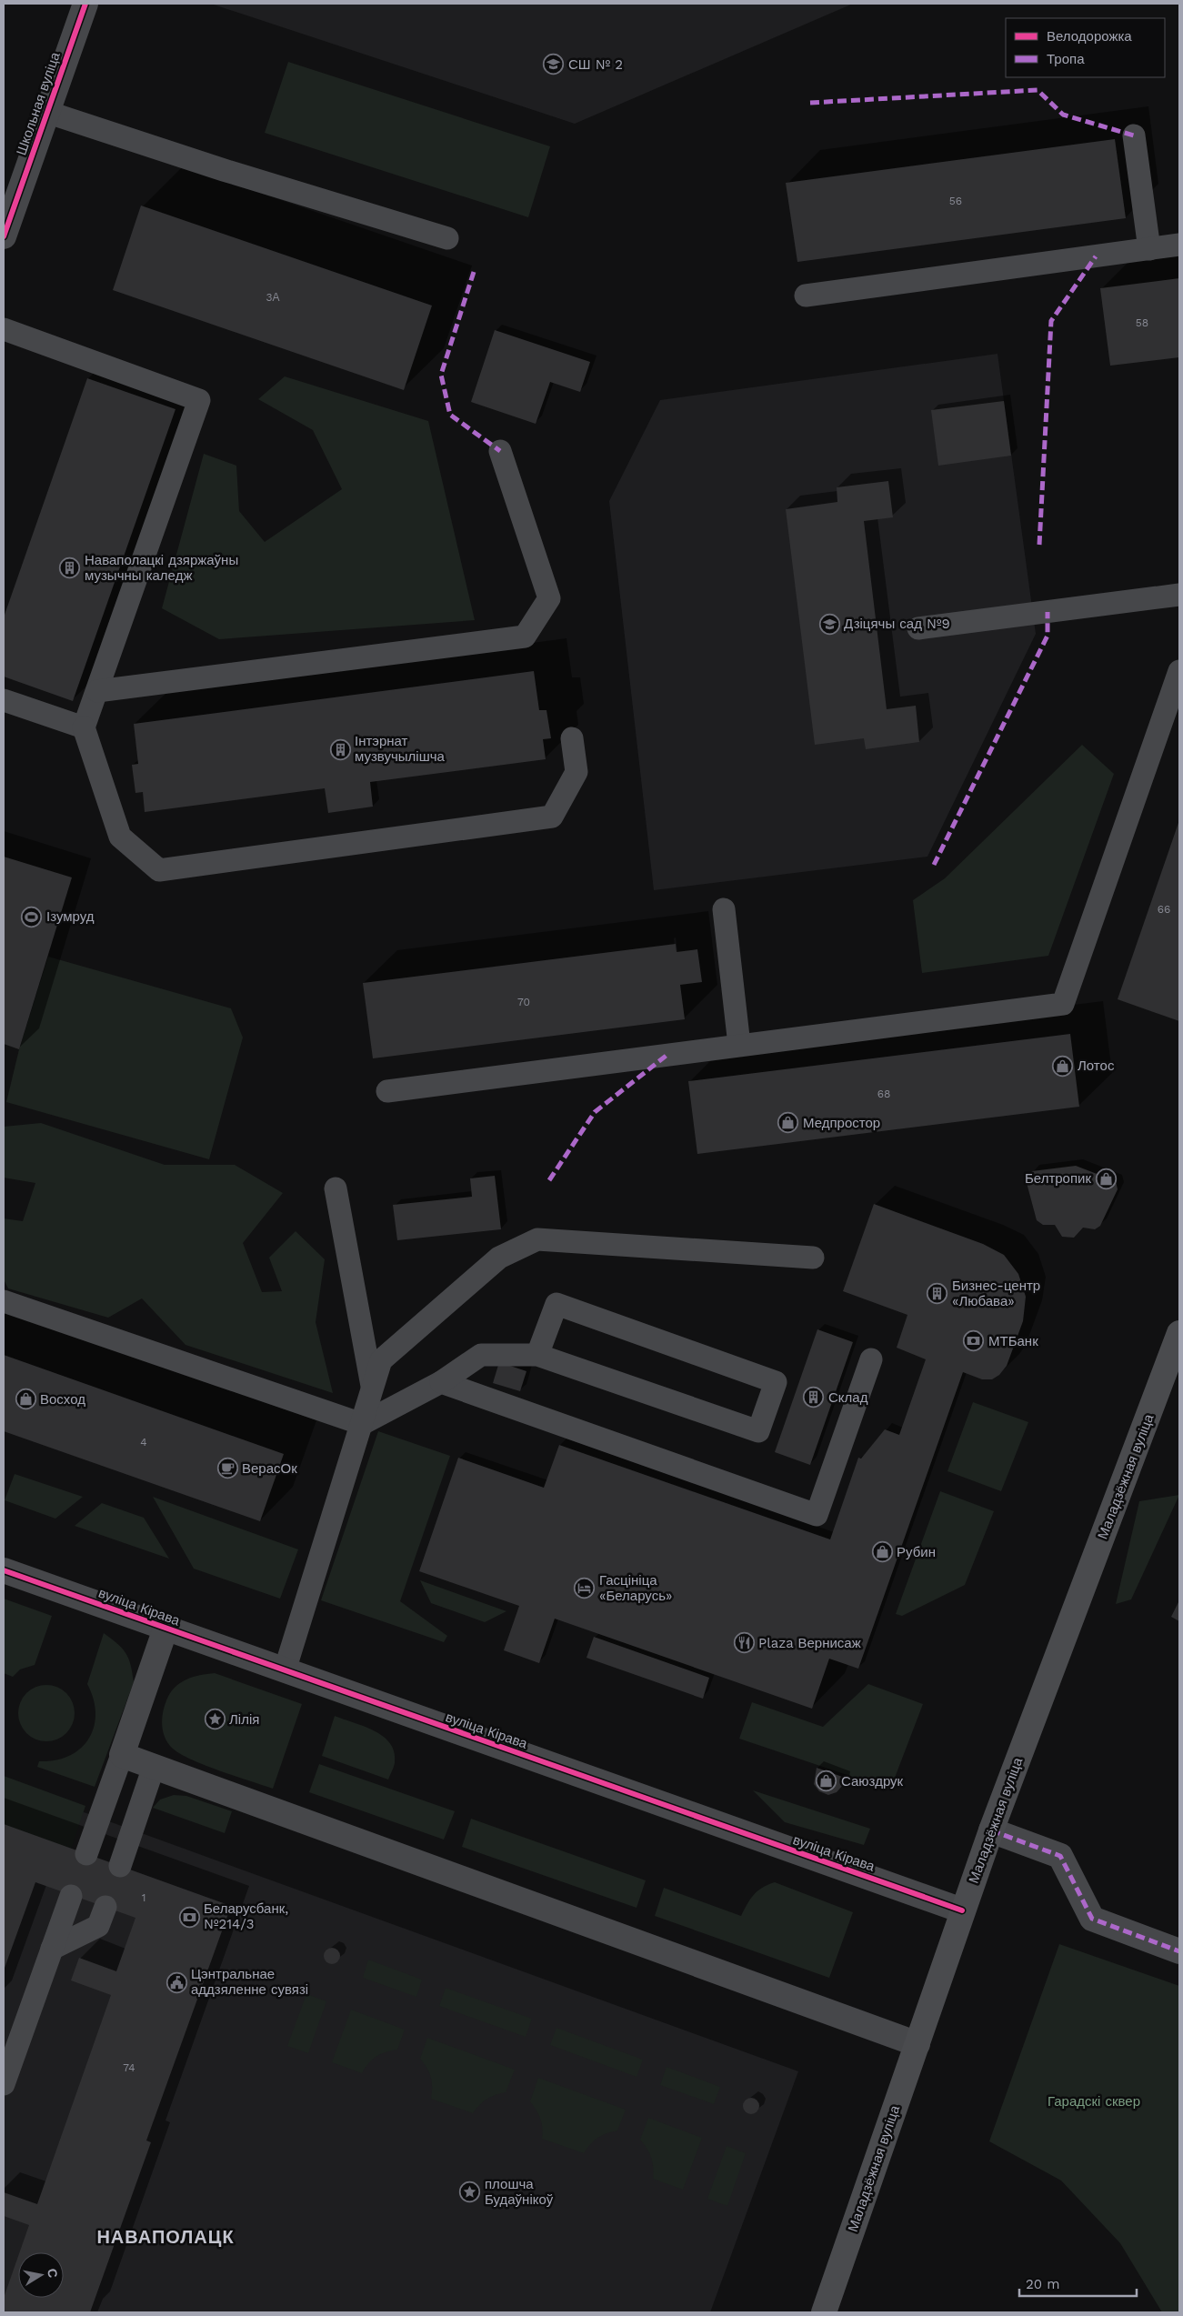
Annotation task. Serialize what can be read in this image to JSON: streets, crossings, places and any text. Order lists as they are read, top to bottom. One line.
{"streets":{"main road":["Маладзёжная вуліца"],"street":["Школьная вуліца","вуліца Кірава"]},"crossings":[["Маладзёжная вуліца","вуліца Кірава"]],"districts":["НАВАПОЛАЦК"],"parks":["Гарадскі сквер"],"places":{"school or university":["СШ № 2","Дзіцячы сад №9"],"building":["Наваполацкі дзяржаўны музычны каледж","Інтэрнат музвучылішча","Бизнес-центр «Любава»","Склад"],"sports":["Ізумруд"],"shop":["Лотос","Медпростор","Белтропик","Восход","Рубин","Саюздрук"],"bank":["МТБанк","Беларусбанк, №214/3"],"cafe":["ВерасОк"],"hotel":["Гасцініца «Беларусь»"],"restaurant":["Plaza Вернисаж"],"place":["Лілія","плошча Будаўнікоў"],"public building":["Цэнтральнае аддзяленне сувязі"]},"house_numbers":["56","3А","58","66","70","68","4","1","74"],"legend":["Велодорожка","Тропа"],"scale_bar":"20 m","north":"right"}
